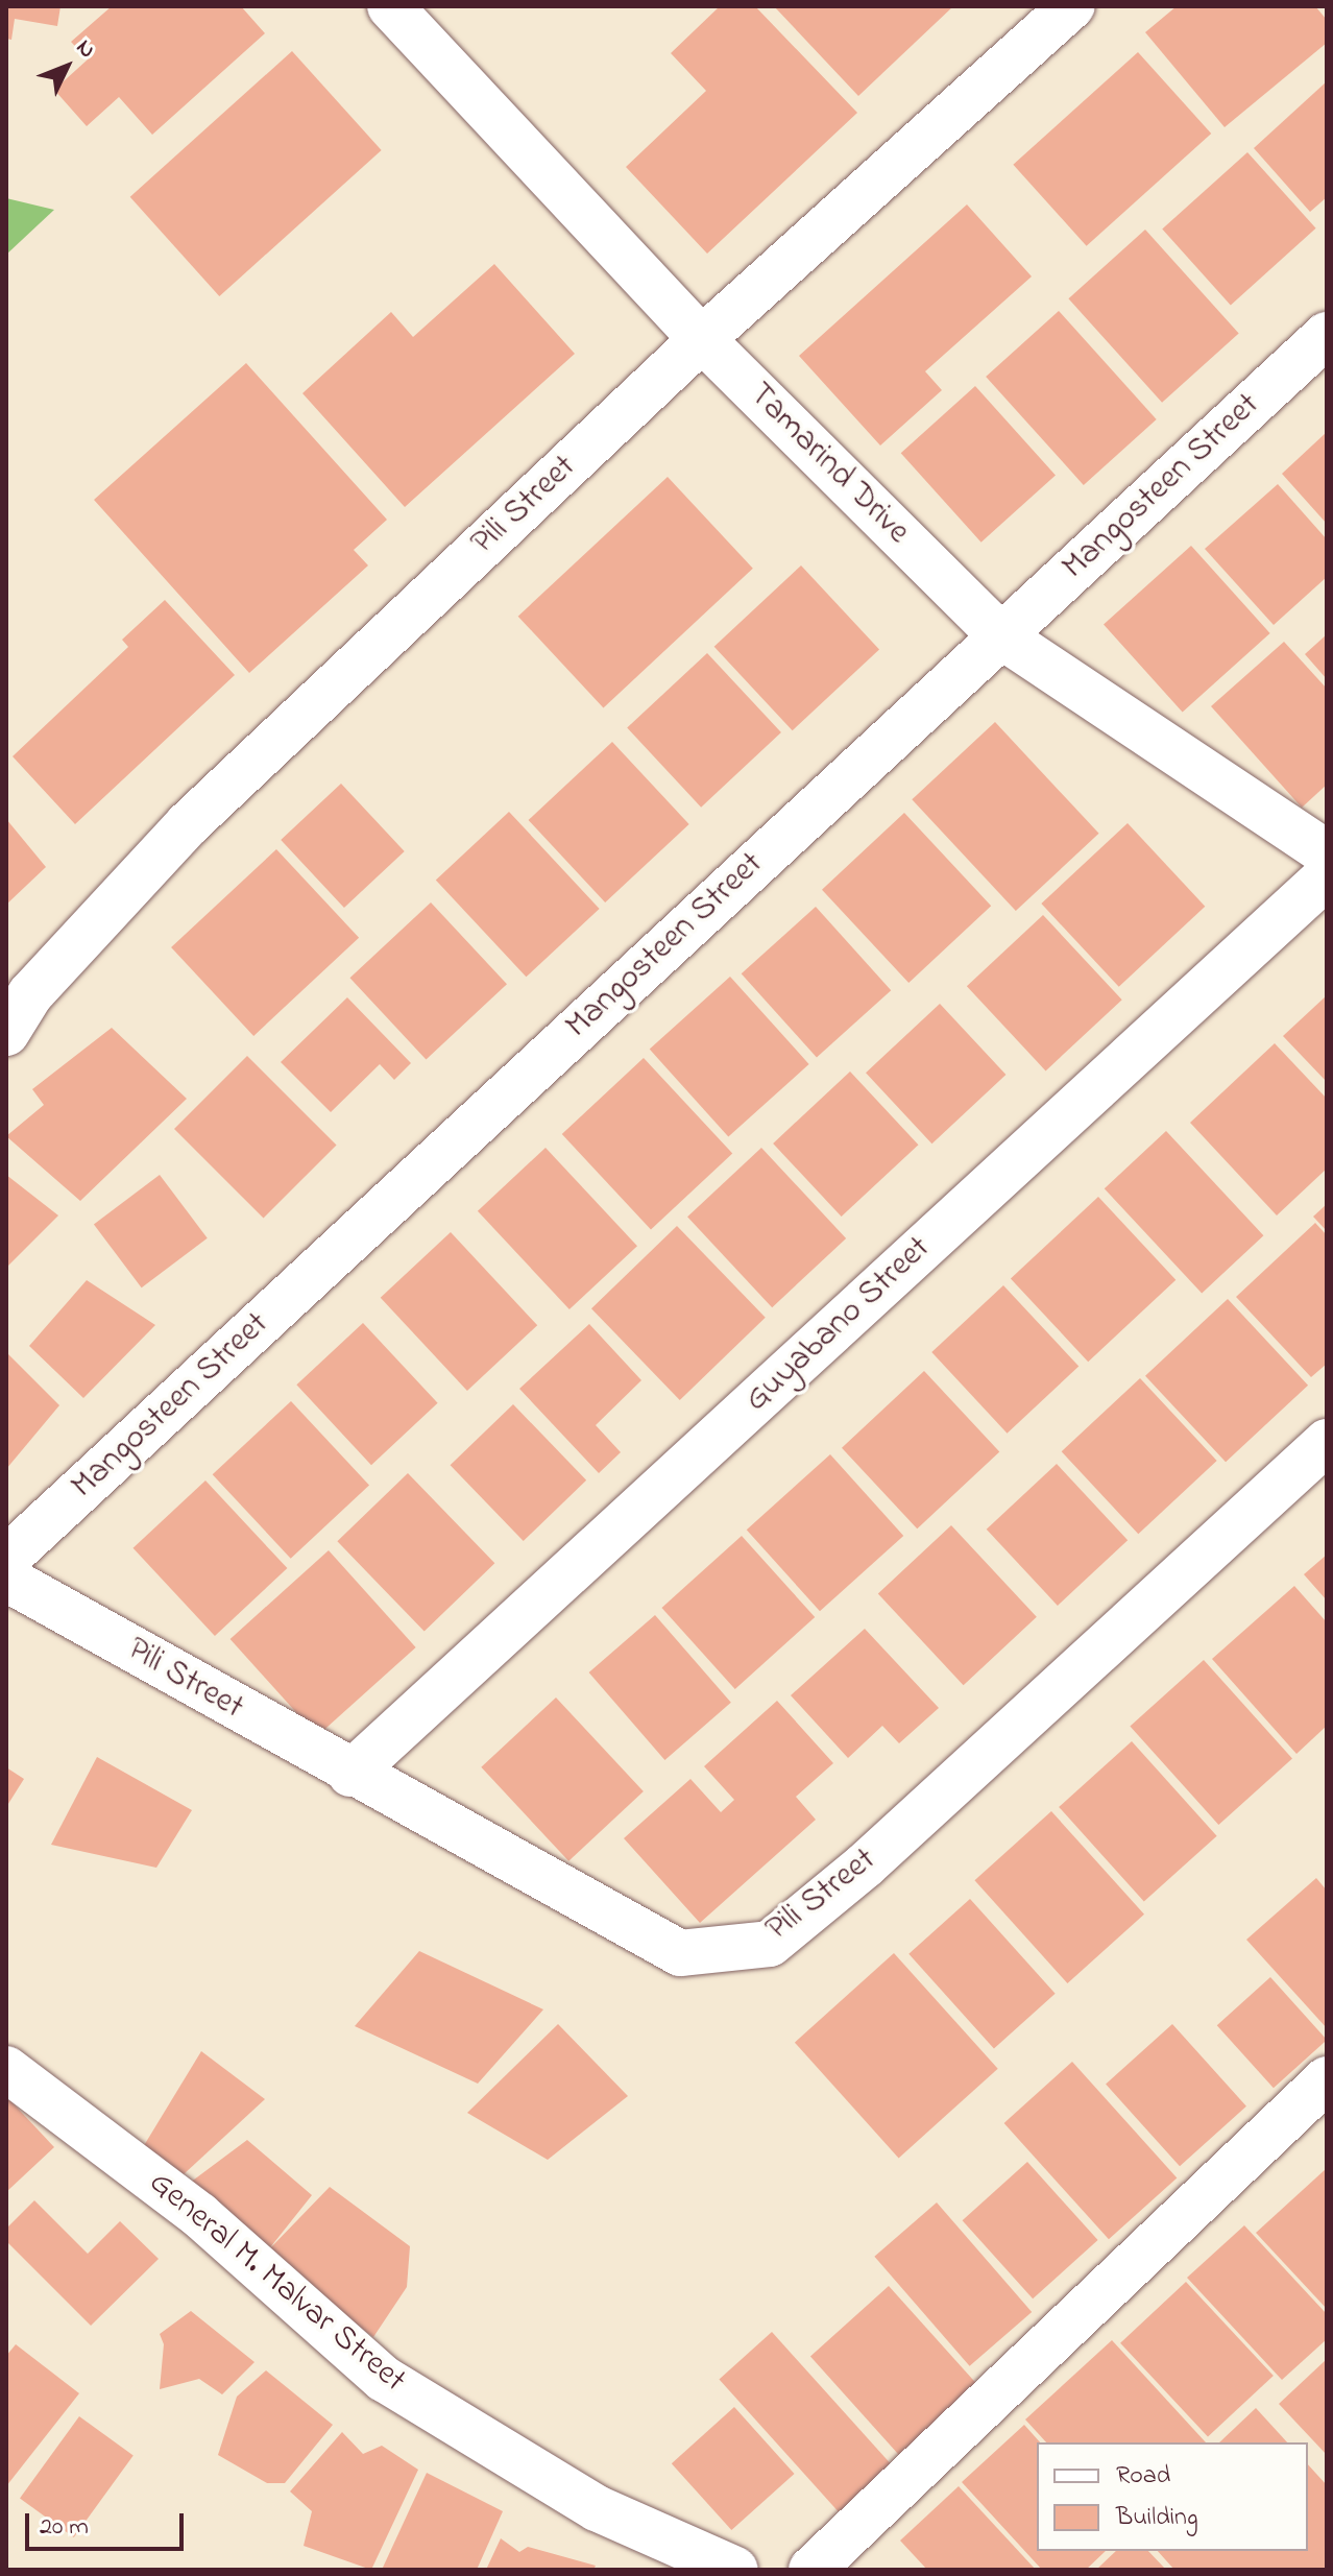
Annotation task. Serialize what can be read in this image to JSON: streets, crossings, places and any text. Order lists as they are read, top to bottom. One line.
{"streets":{"street":["Tamarind Drive","Mangosteen Street","Pili Street","Guyabano Street","General M. Malvar Street"]},"crossings":[["Tamarind Drive","Mangosteen Street"],["Tamarind Drive","Pili Street"],["Pili Street","Guyabano Street"]],"legend":["Road","Building"],"scale_bar":"20 m","north":"top right"}
